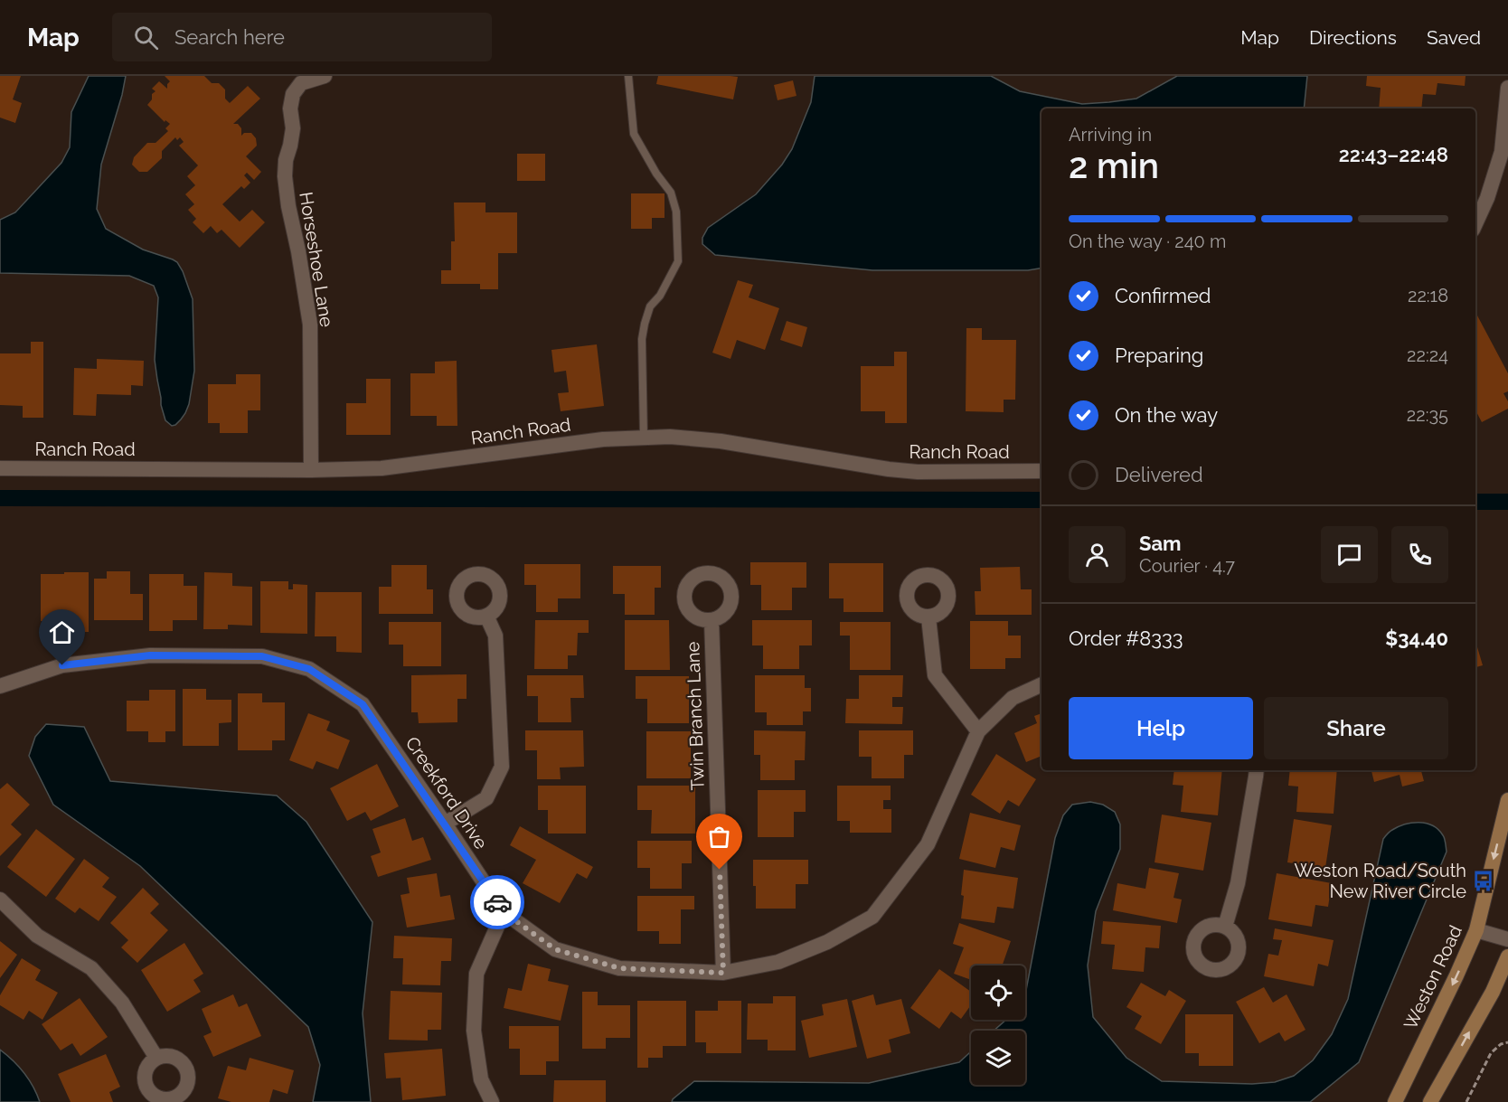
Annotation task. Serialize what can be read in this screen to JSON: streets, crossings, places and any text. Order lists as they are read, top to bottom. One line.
{"streets":{"main road":["Weston Road"],"street":["Horseshoe Lane","Ranch Road","Twin Branch Lane","Creekford Drive"]},"crossings":[["Horseshoe Lane","Ranch Road"],["Twin Branch Lane","Creekford Drive"]],"places":{"bus stop":["Weston Road/South New River Circle"]},"page":{"header":"Map","search":"Search here","nav":["Map","Directions","Saved"],"heading":["2 min","Arriving in","22:43–22:48"],"panel":["Sam","Courier · 4.7","Order #8333","$34.40"],"bar":"On the way · 240 m","list":[["Confirmed","22:18"],["Preparing","22:24"],["On the way","22:35"],"Delivered"],"buttons":["Help","Share"]}}
